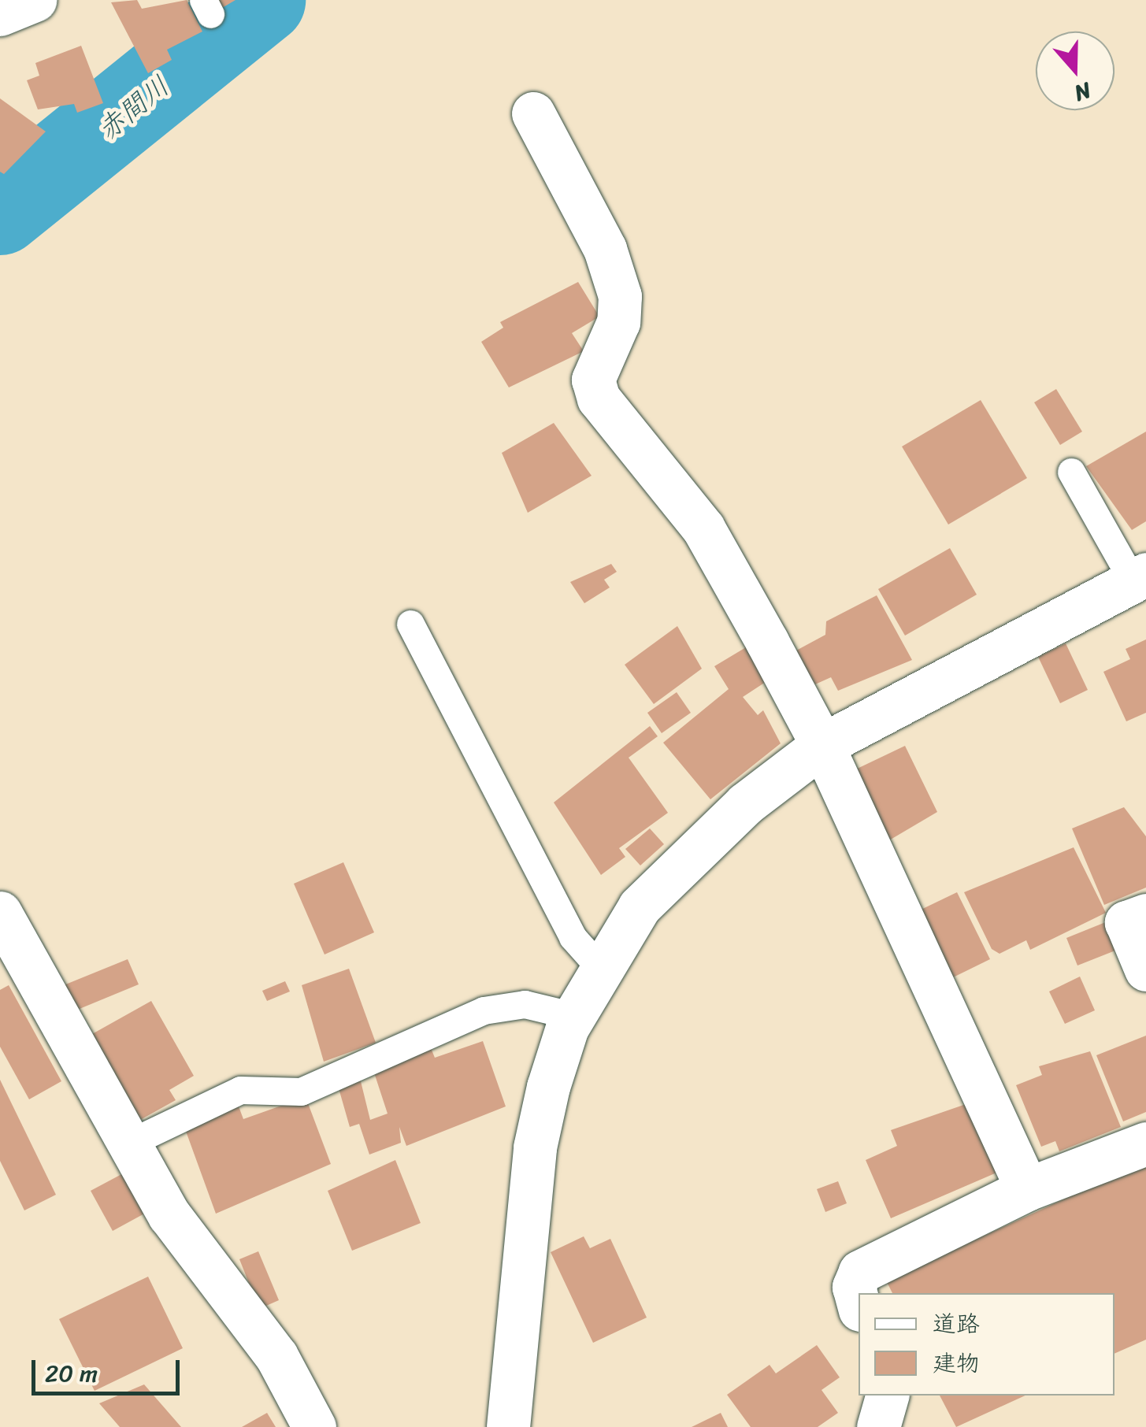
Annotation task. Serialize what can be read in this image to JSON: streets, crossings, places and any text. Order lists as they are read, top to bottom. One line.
{"water":["赤間川"],"legend":["道路","建物"],"scale_bar":"20 m","north":"bottom"}
